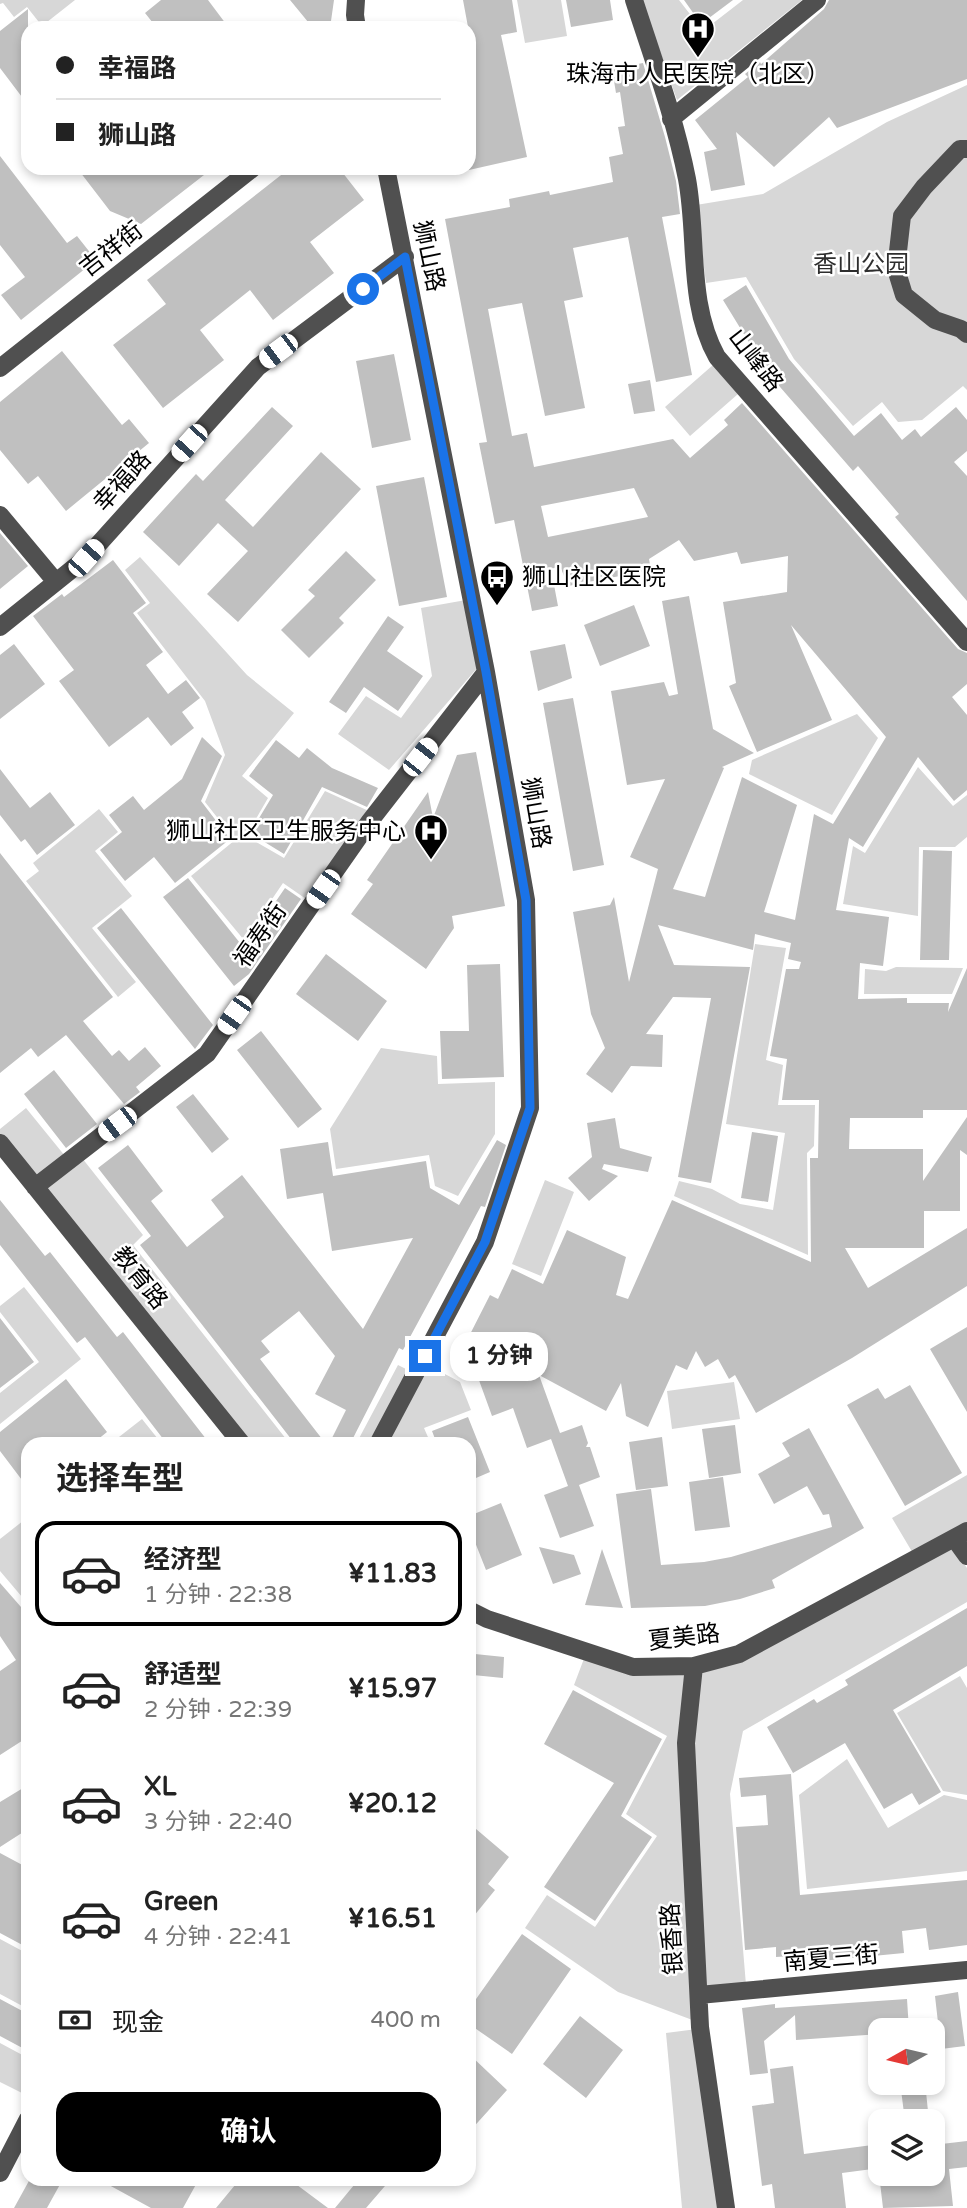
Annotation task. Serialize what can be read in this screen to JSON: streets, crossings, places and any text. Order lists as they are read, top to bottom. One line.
{"streets":{"street":["吉祥街","狮山路","山峰路","幸福路","福寿街","教育路","夏美路","银香路","南夏三街"]},"crossings":[["狮山路","幸福路"],["狮山路","福寿街"],["福寿街","教育路"],["夏美路","银香路"],["银香路","南夏三街"]],"parks":["香山公园"],"places":{"hospital":["珠海市人民医院（北区）","狮山社区卫生服务中心"],"bus stop":["狮山社区医院"]},"north":"left","page":{"banner":["幸福路","狮山路"],"bubble":"1 分钟","heading":"选择车型","list":[{"name":"经济型","note":"1 分钟 · 22:38","value":"¥11.83"},{"name":"舒适型","note":"2 分钟 · 22:39","value":"¥15.97"},{"name":"XL","note":"3 分钟 · 22:40","value":"¥20.12"},{"name":"Green","note":"4 分钟 · 22:41","value":"¥16.51"}],"pay":["现金","400 m"],"buttons":"确认"}}
